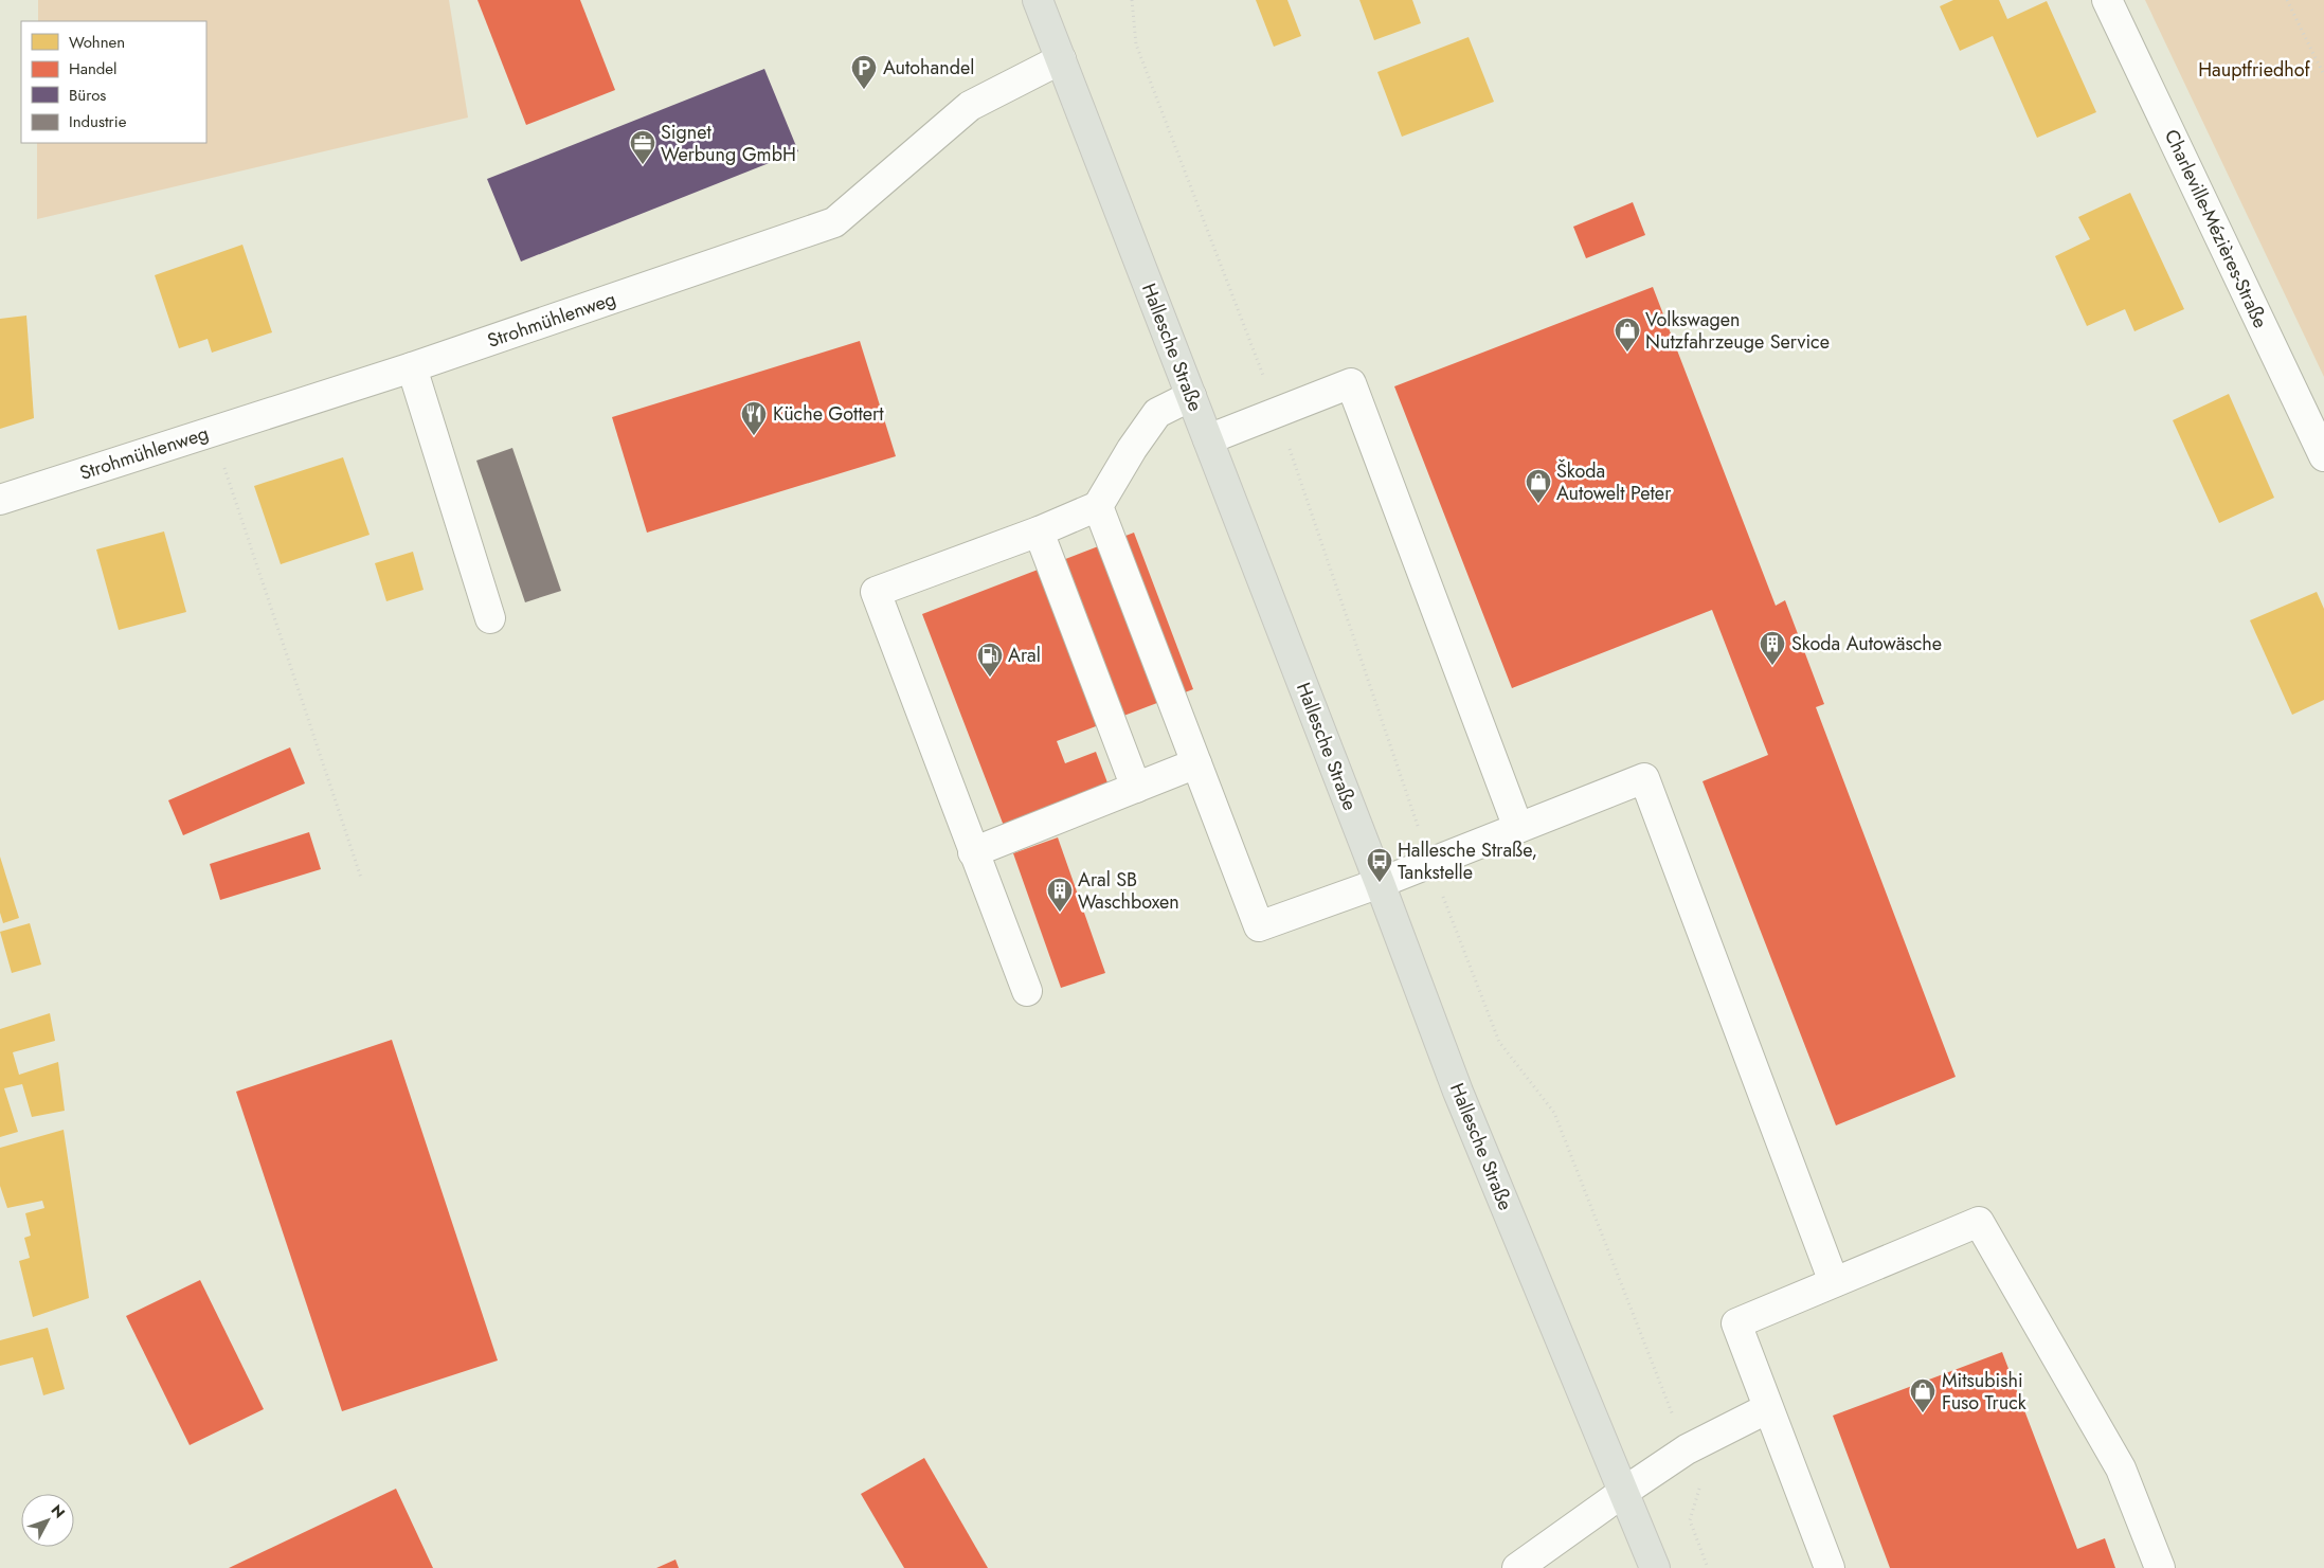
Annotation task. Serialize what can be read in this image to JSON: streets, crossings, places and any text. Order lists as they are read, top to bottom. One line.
{"streets":{"main road":["Hallesche Straße"],"street":["Charleville-Mézières-Straße","Strohmühlenweg"]},"crossings":[["Strohmühlenweg","Hallesche Straße"]],"parks":["Hauptfriedhof"],"places":{"parking":["Autohandel"],"office":["Signet Werbung GmbH"],"shop":["Volkswagen Nutzfahrzeuge Service","Škoda Autowelt Peter","Mitsubishi Fuso Truck"],"restaurant":["Küche Gottert"],"building":["Skoda Autowäsche","Aral SB Waschboxen"],"fuel station":["Aral"],"bus stop":["Hallesche Straße, Tankstelle"]},"legend":["Wohnen","Handel","Büros","Industrie"],"north":"top right"}
